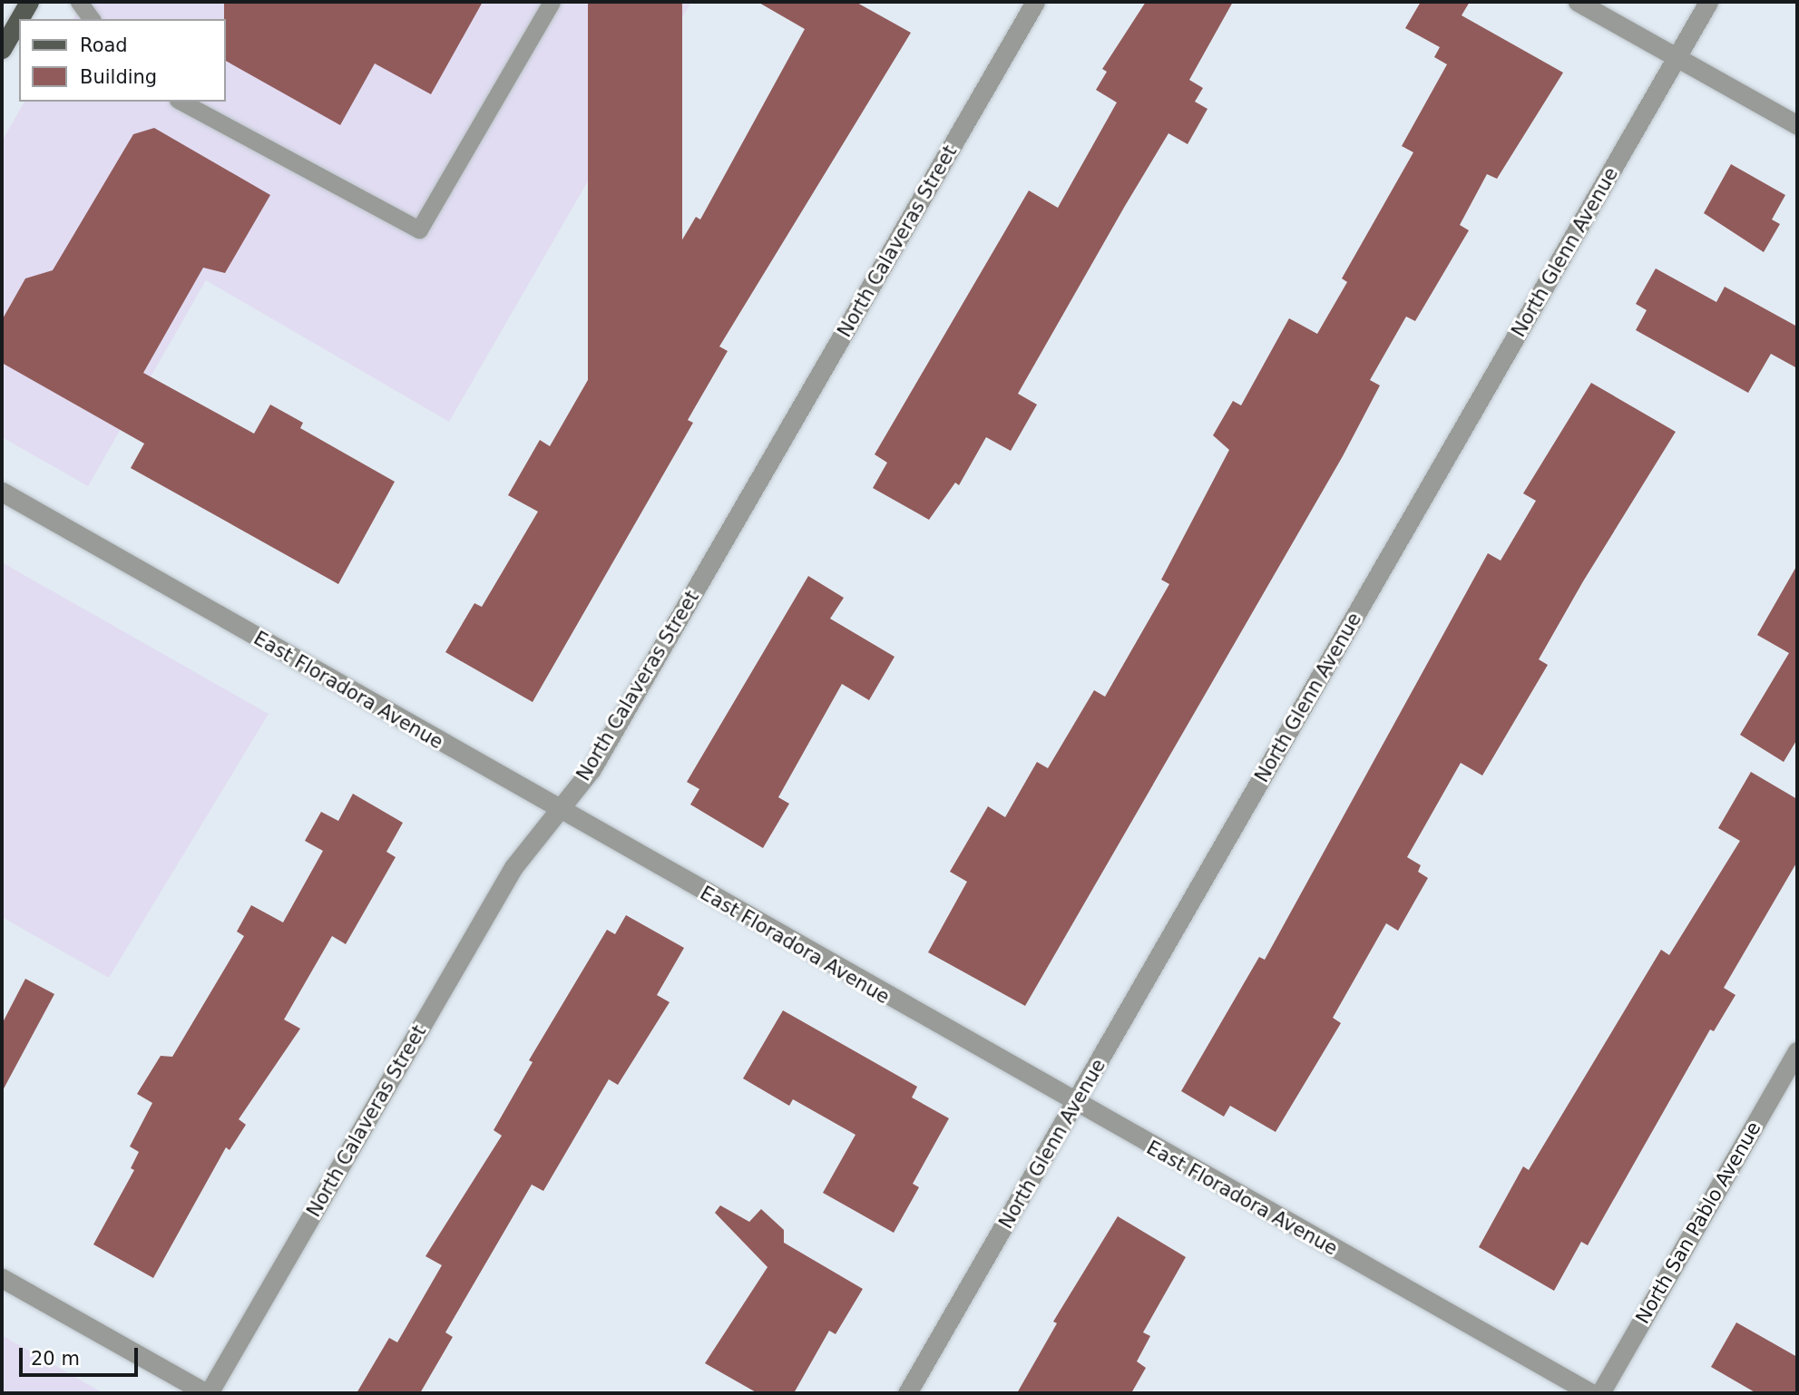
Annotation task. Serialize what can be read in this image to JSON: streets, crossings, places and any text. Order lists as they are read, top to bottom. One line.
{"streets":{"street":["North Calaveras Street","North Glenn Avenue","East Floradora Avenue","North San Pablo Avenue"]},"crossings":[["North Calaveras Street","East Floradora Avenue"],["North Glenn Avenue","East Floradora Avenue"]],"legend":["Road","Building"],"scale_bar":"20 m"}
